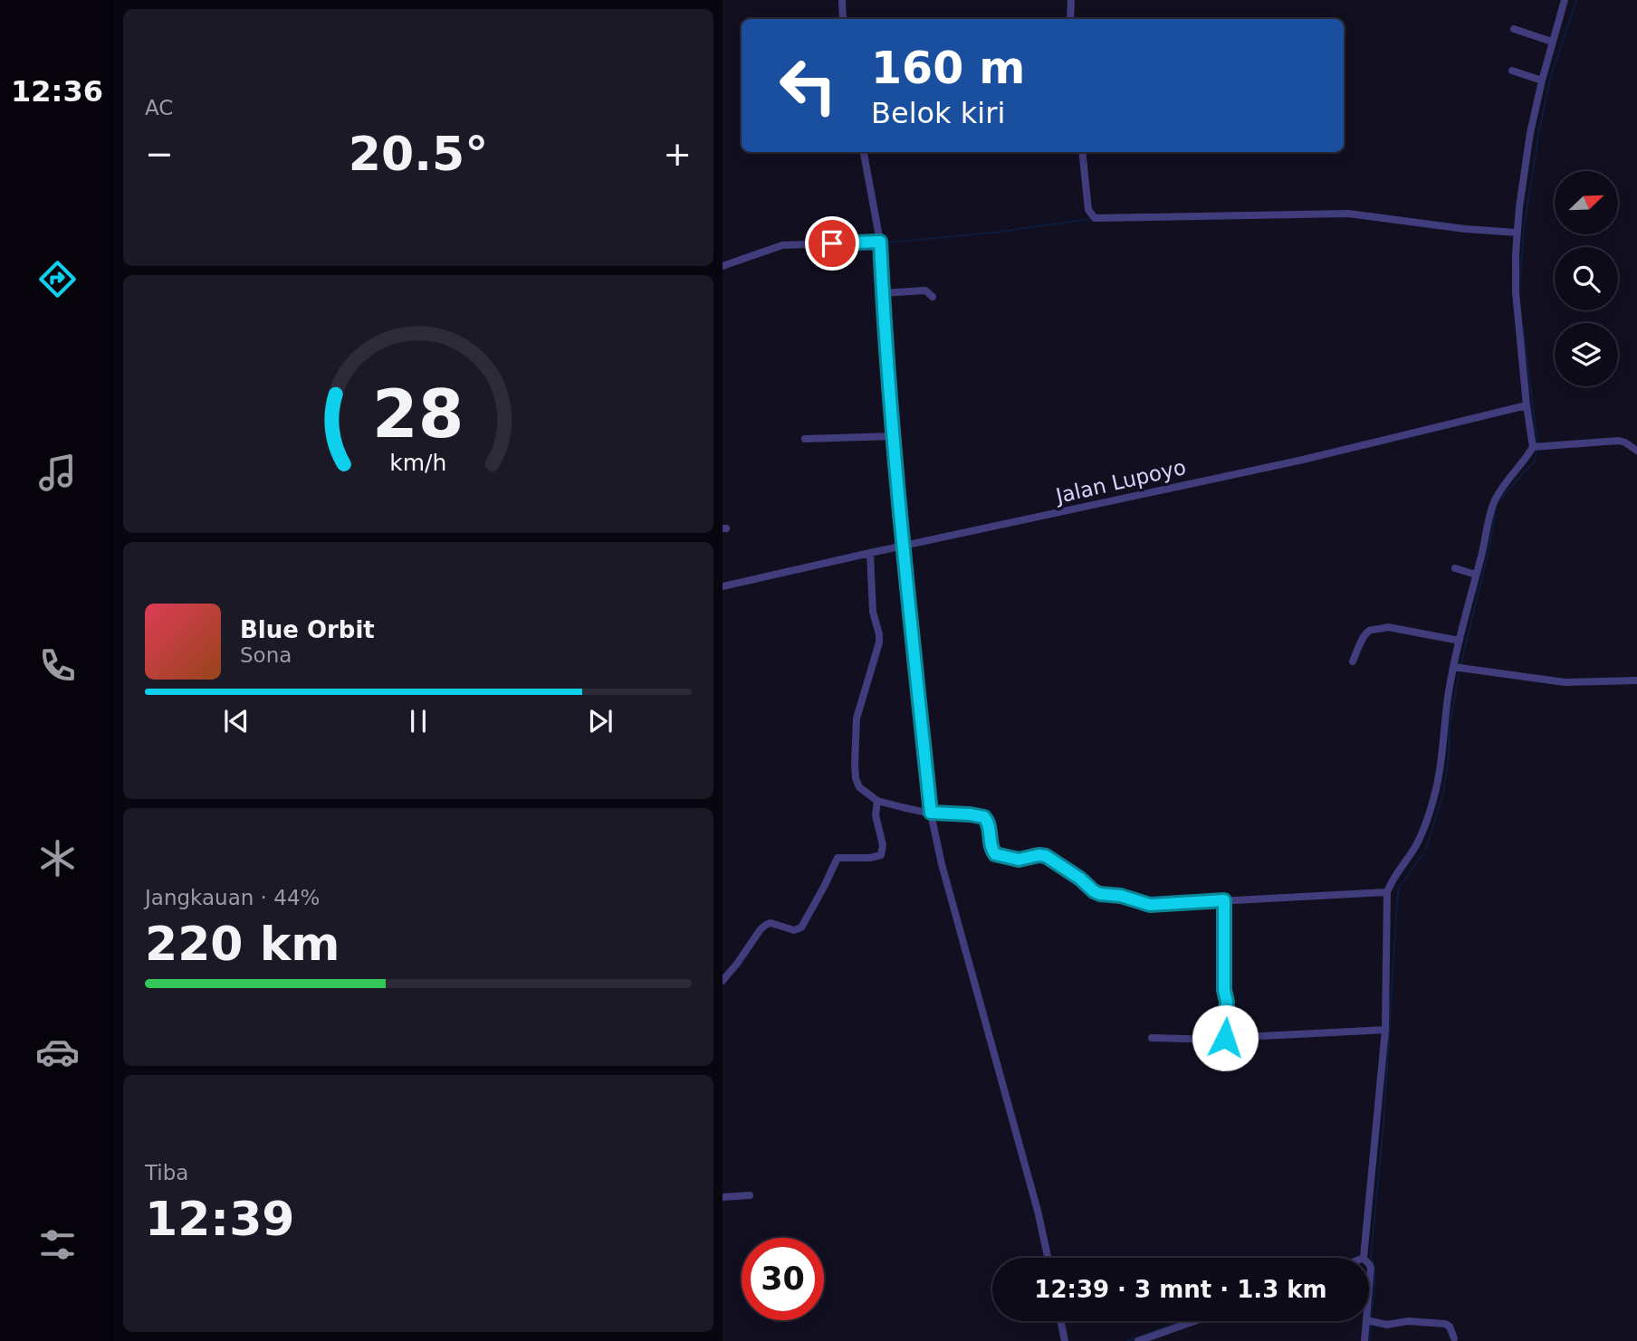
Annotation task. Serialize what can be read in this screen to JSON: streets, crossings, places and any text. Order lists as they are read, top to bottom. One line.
{"streets":{"street":["Jalan Lupoyo"]},"north":"top right","page":{"tabs":"12:36","tile":["AC",["Jangkauan · 44%","220 km"],["Tiba","12:39"]],"turn":["160 m","Belok kiri"],"heat":["−","20.5°","+"],"song":["Blue Orbit","Sona"],"limit":"30","trip":"12:39 · 3 mnt · 1.3 km","gauge":["28","km/h"]}}
